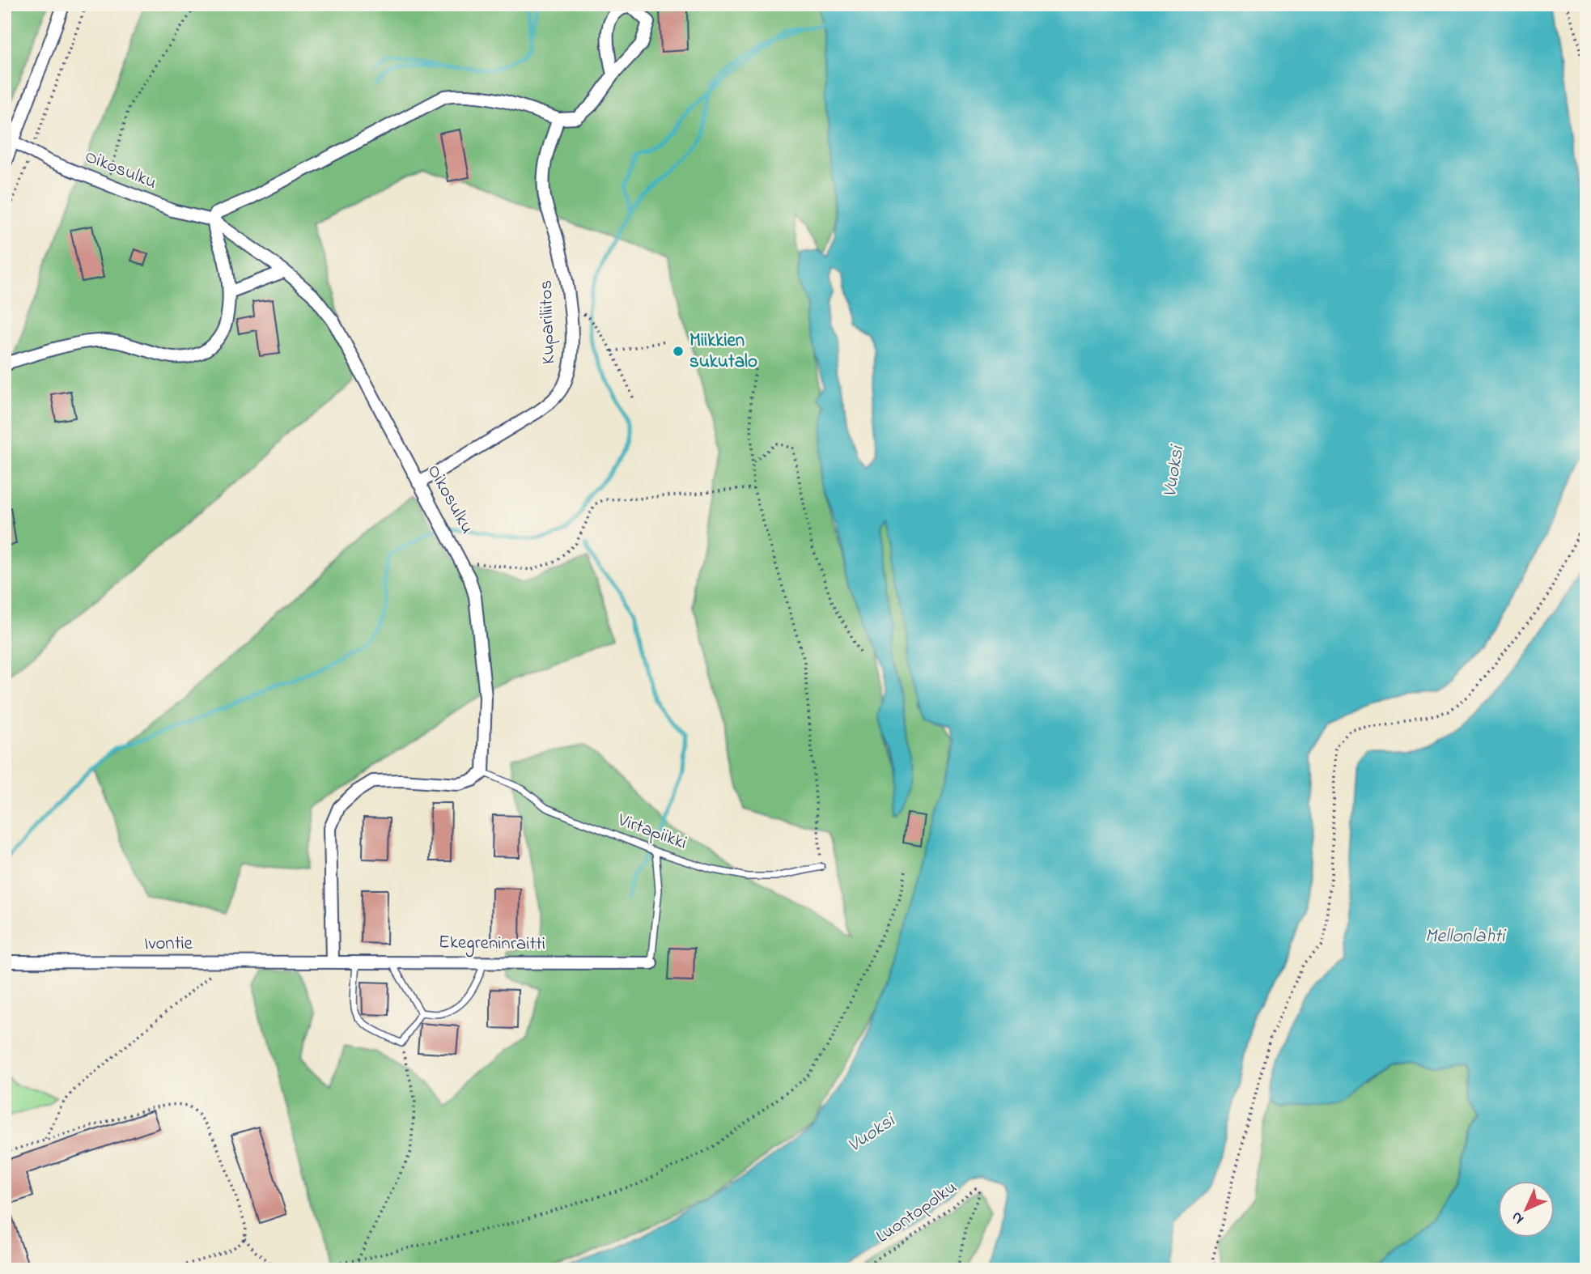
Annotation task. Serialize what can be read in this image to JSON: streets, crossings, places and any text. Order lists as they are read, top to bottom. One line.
{"streets":{"street":["Oikosulku","Kupariliitos","Ivontie","Ekegreninraitti"],"lane":["Virtapiikki"],"path":["Luontopolku"]},"crossings":[["Oikosulku","Kupariliitos"],["Oikosulku","Virtapiikki"],["Ivontie","Ekegreninraitti"]],"water":["Vuoksi","Mellonlahti"],"places":["Miikkien sukutalo"],"north":"bottom left"}
